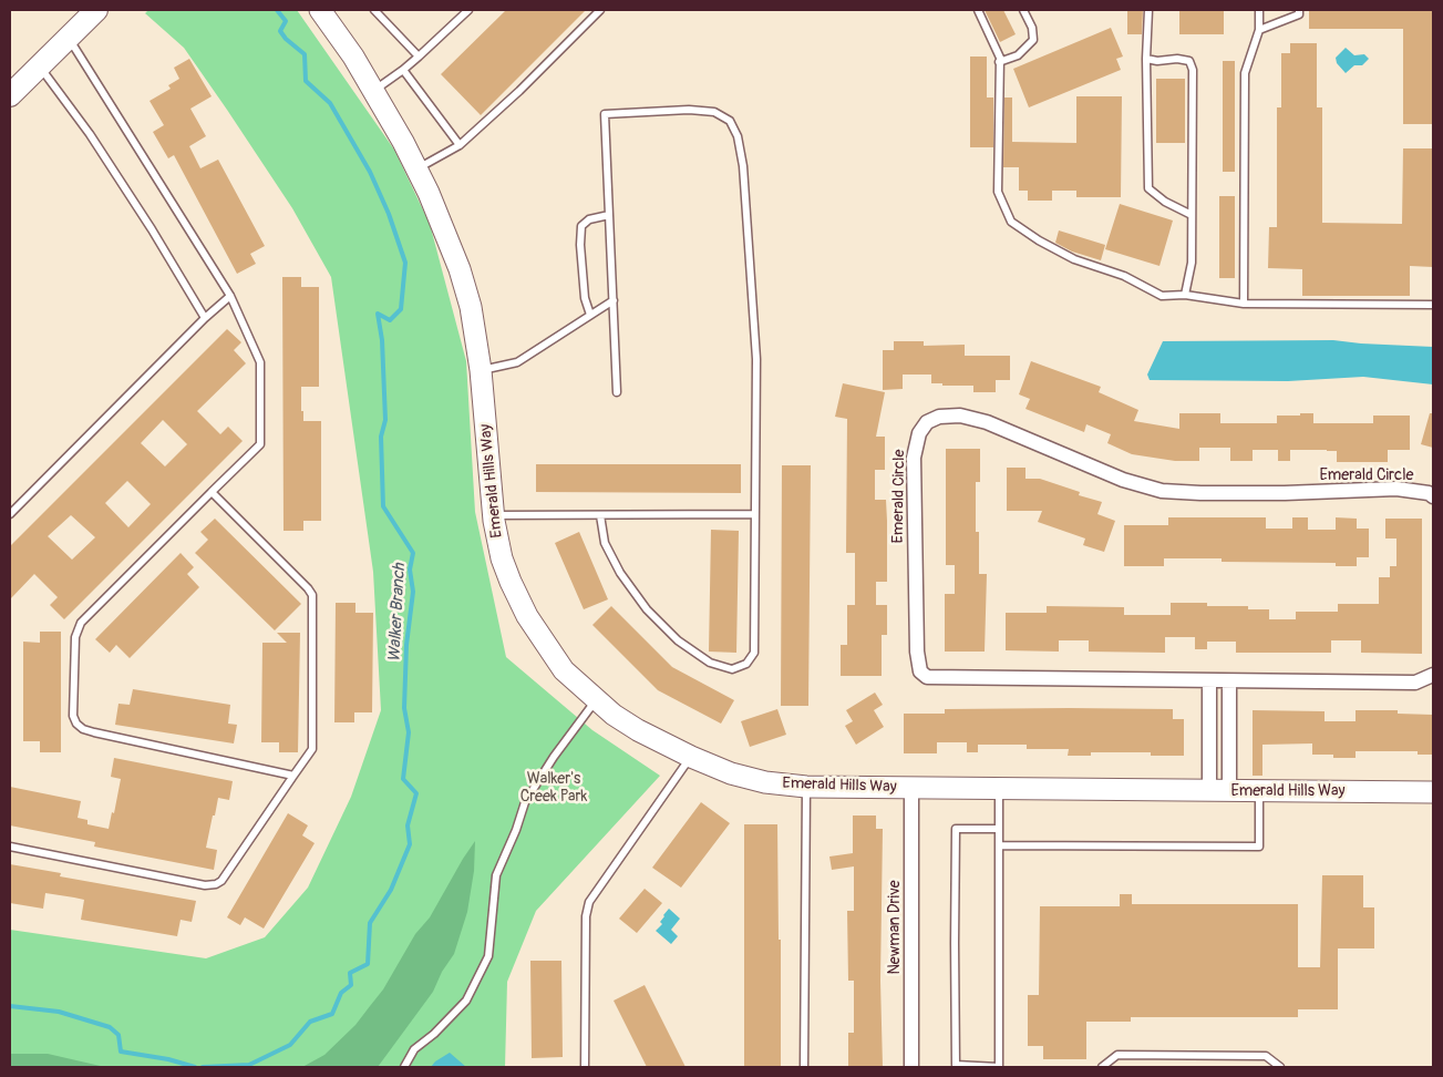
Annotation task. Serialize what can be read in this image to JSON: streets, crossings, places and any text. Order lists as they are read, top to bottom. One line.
{"streets":{"street":["Emerald Circle","Emerald Hills Way","Newman Drive"]},"crossings":[["Emerald Hills Way","Newman Drive"]],"water":["Walker Branch"],"parks":["Walker's Creek Park"]}
